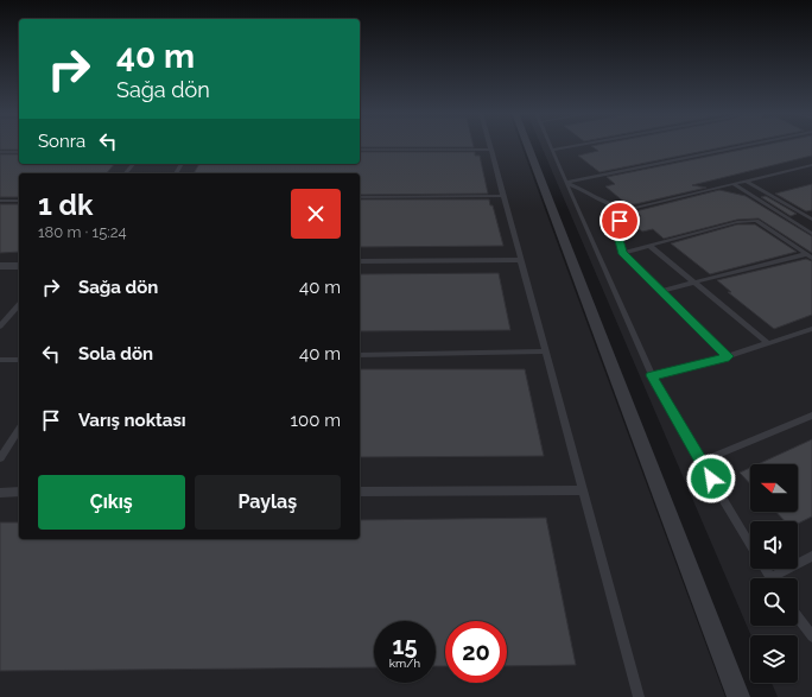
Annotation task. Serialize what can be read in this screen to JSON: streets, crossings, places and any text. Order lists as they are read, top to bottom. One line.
{"north":"left","page":{"turn":["40 m","Sağa dön"],"then":"Sonra","heading":["1 dk","180 m · 15:24"],"list":[{"name":"Sağa dön","value":"40 m"},{"name":"Sola dön","value":"40 m"},{"name":"Varış noktası","value":"100 m"}],"buttons":["Çıkış","Paylaş"],"speed":"15 km/h","limit":"20"}}
